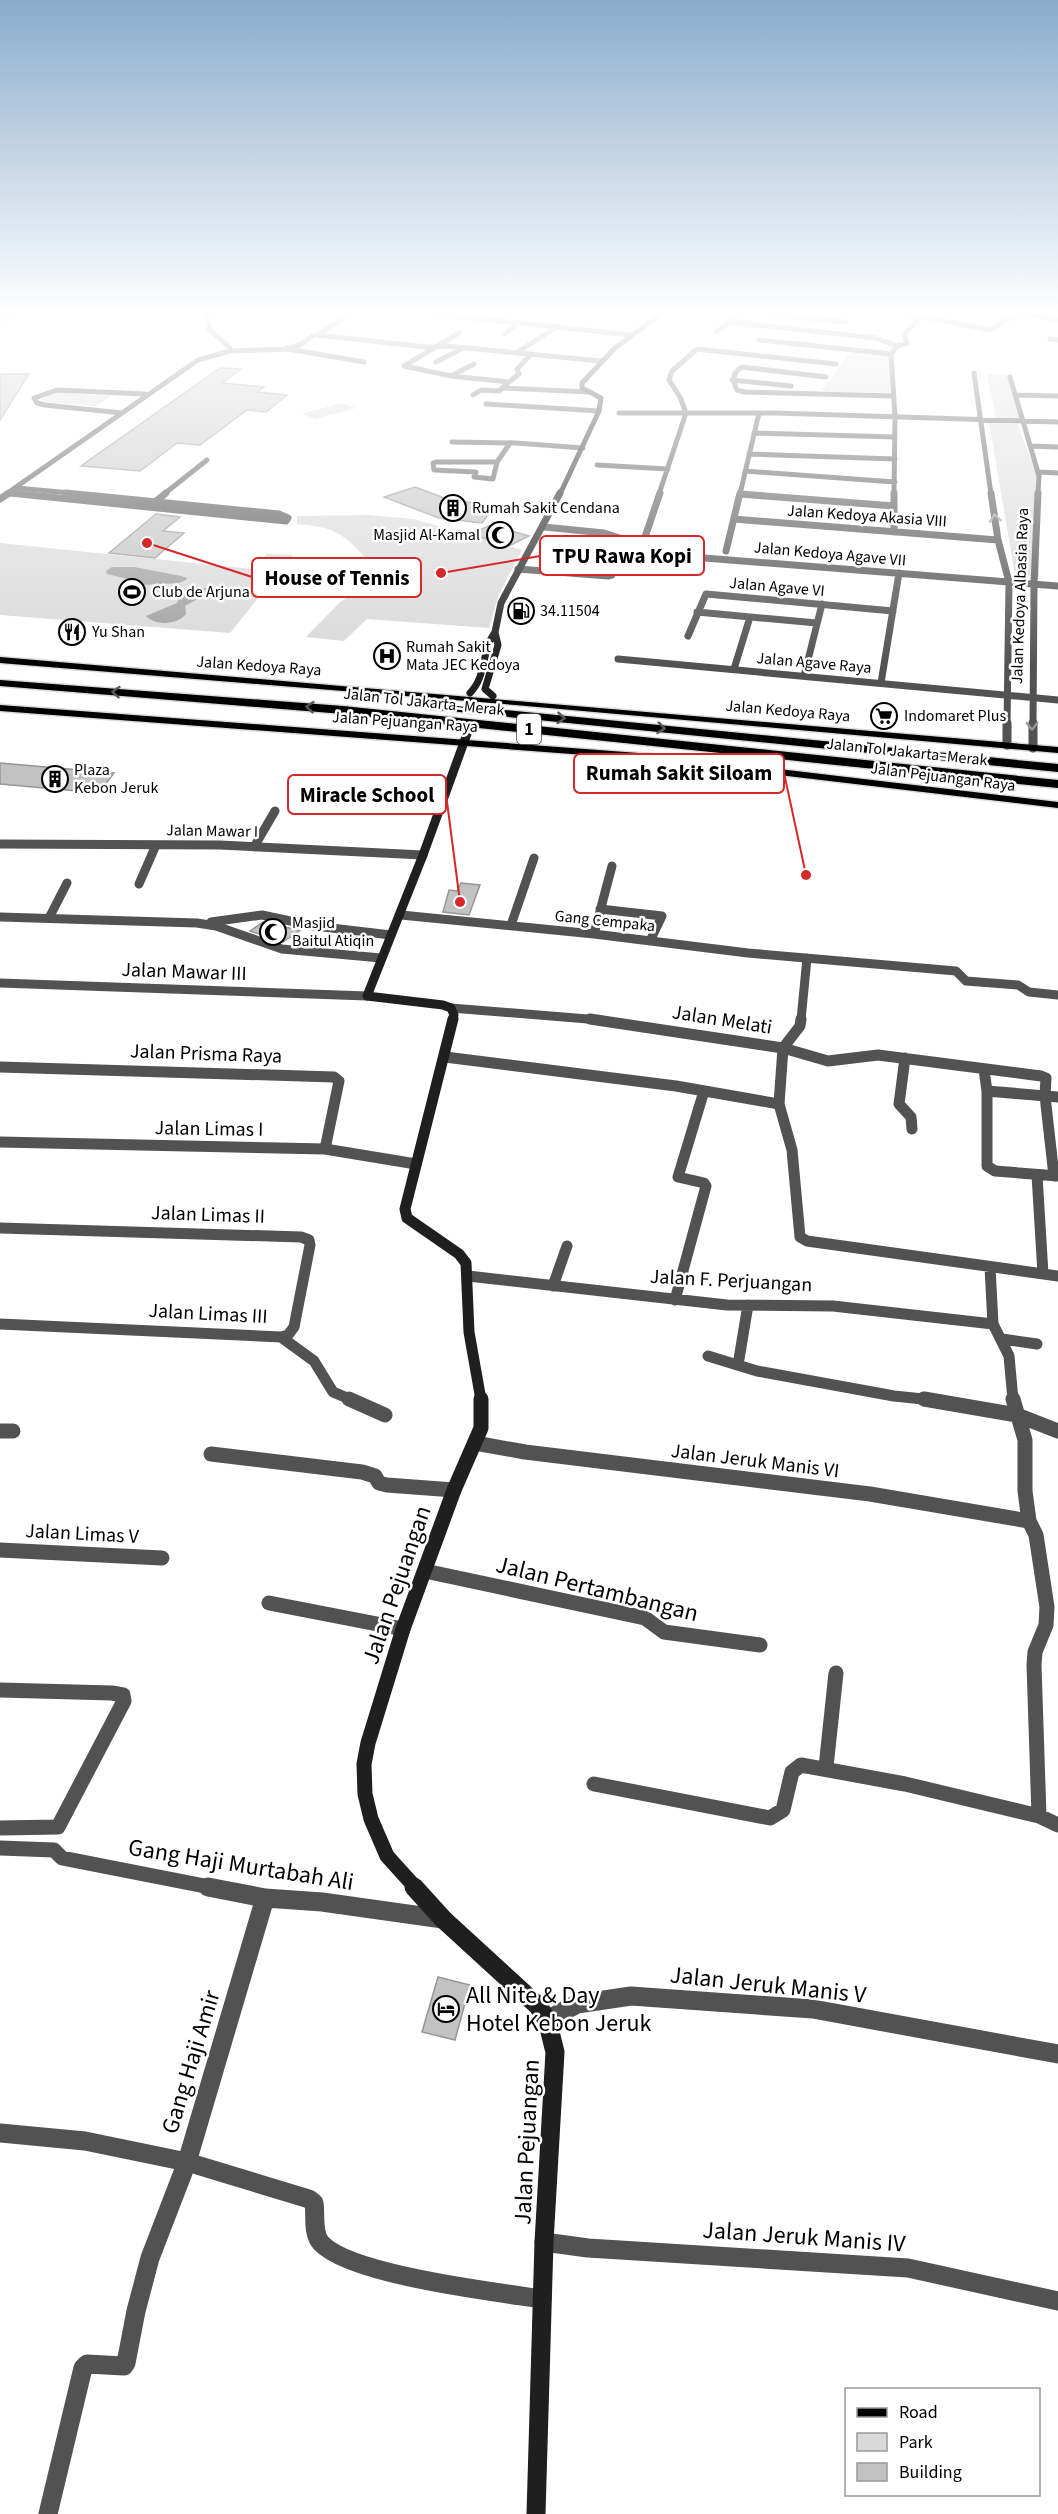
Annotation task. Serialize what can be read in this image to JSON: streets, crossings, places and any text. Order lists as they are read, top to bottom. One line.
{"streets":{"highway":["Jalan Tol Jakarta–Merak","1"],"main road":["Jalan Kedoya Raya","Jalan Pejuangan Raya"],"street":["Jalan Kedoya Akasia VIII","Jalan Kedoya Agave VII","Jalan Agave VI","Jalan Kedoya Albasia Raya","Jalan Agave Raya","Jalan Mawar I","Gang Cempaka","Jalan Mawar III","Jalan Melati","Jalan Prisma Raya","Jalan Limas I","Jalan Limas II","Jalan F. Perjuangan","Jalan Limas III","Jalan Jeruk Manis VI","Jalan Limas V","Jalan Pejuangan","Jalan Pertambangan","Gang Haji Murtabah Ali","Jalan Jeruk Manis V","Gang Haji Amir","Jalan Jeruk Manis IV"]},"crossings":[["Jalan Kedoya Akasia VIII","Jalan Kedoya Albasia Raya"],["Jalan Kedoya Agave VII","Jalan Kedoya Albasia Raya"],["Jalan Kedoya Albasia Raya","Jalan Agave Raya"],["Jalan Kedoya Albasia Raya","Jalan Kedoya Raya"],["Jalan Melati","Jalan Pejuangan"],["Jalan Prisma Raya","Jalan Limas I"],["Jalan Limas I","Jalan Pejuangan"],["Jalan Limas II","Jalan Limas III"],["Jalan F. Perjuangan","Jalan Pejuangan"],["Jalan Jeruk Manis VI","Jalan Pejuangan"],["Jalan Pejuangan","Jalan Pertambangan"],["Jalan Pejuangan","Gang Haji Murtabah Ali"],["Jalan Pejuangan","Jalan Jeruk Manis V"],["Jalan Pejuangan","Gang Haji Amir"],["Jalan Pejuangan","Jalan Jeruk Manis IV"],["Gang Haji Murtabah Ali","Gang Haji Amir"]],"places":{"building":["Rumah Sakit Cendana","Plaza Kebon Jeruk"],"mosque":["Masjid Al-Kamal","Masjid Baitul Atiqin"],"other":["House of Tennis","TPU Rawa Kopi","Rumah Sakit Siloam","Miracle School"],"sports":["Club de Arjuna"],"fuel station":["34.11504"],"restaurant":["Yu Shan"],"hospital":["Rumah Sakit Mata JEC Kedoya"],"supermarket":["Indomaret Plus"],"hotel":["All Nite & Day Hotel Kebon Jeruk"]},"legend":["Road","Park","Building"]}
